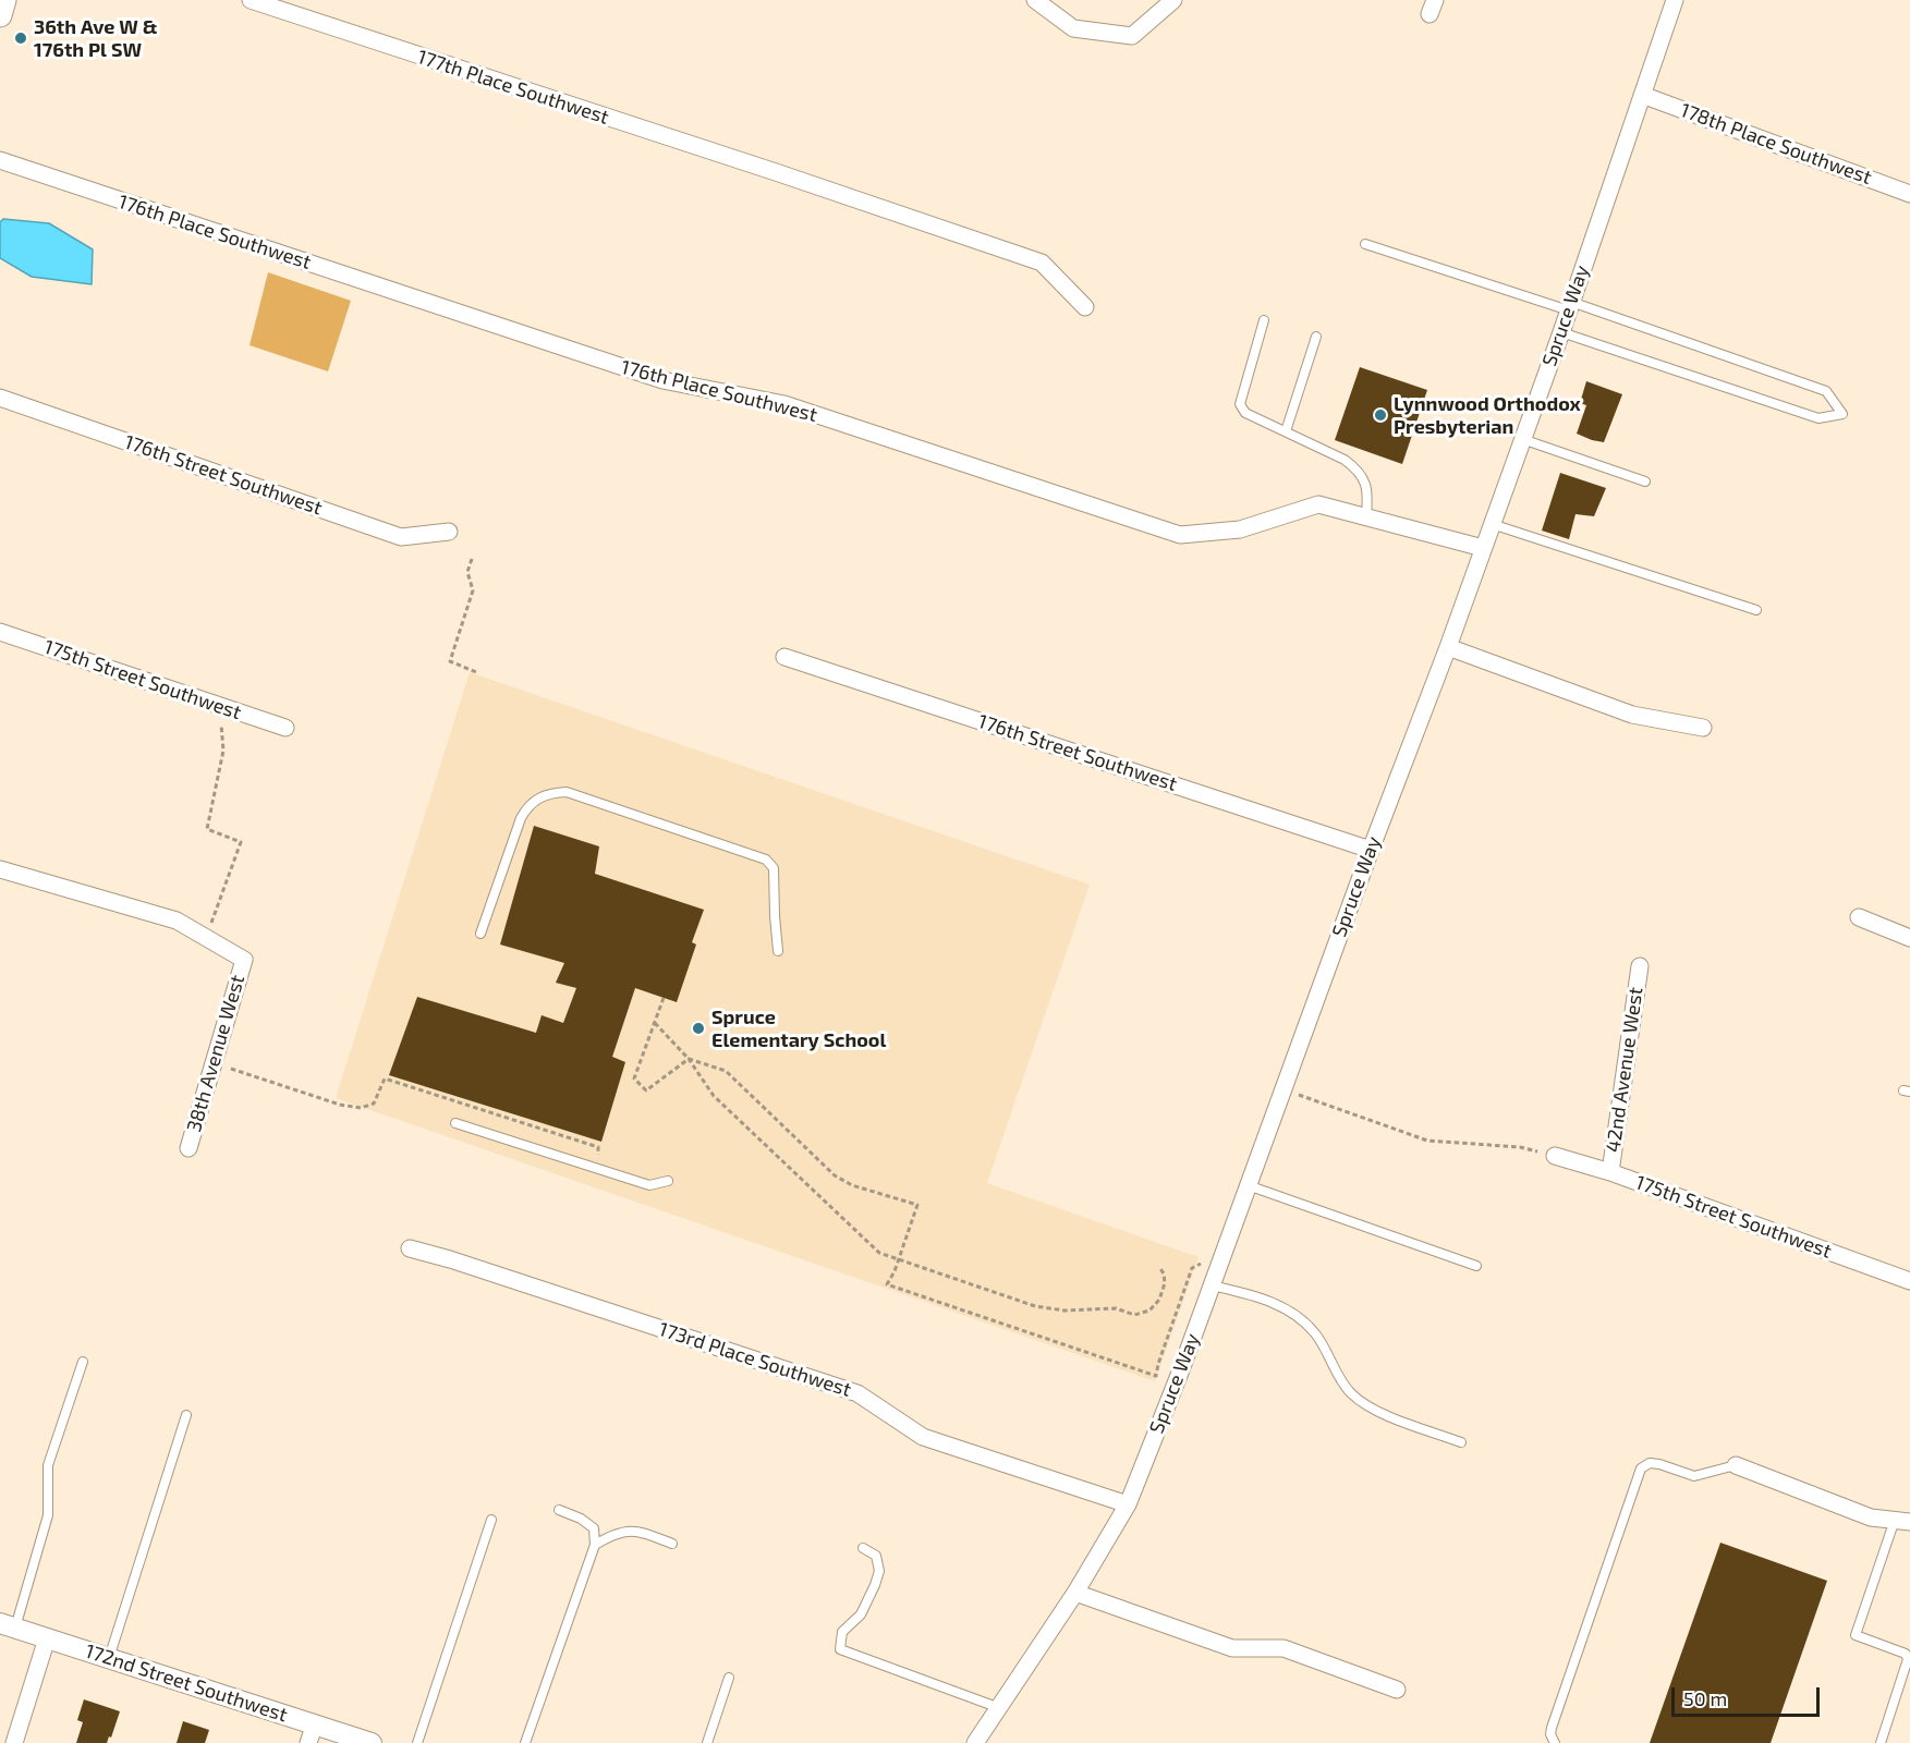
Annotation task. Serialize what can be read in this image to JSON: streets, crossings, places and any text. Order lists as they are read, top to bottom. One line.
{"streets":{"street":["177th Place Southwest","178th Place Southwest","176th Place Southwest","Spruce Way","176th Street Southwest","175th Street Southwest","38th Avenue West","42nd Avenue West","173rd Place Southwest","172nd Street Southwest"]},"crossings":[["178th Place Southwest","Spruce Way"],["176th Place Southwest","Spruce Way"],["Spruce Way","176th Street Southwest"],["Spruce Way","173rd Place Southwest"],["175th Street Southwest","42nd Avenue West"]],"places":["36th Ave W & 176th Pl SW","Lynnwood Orthodox Presbyterian","Spruce Elementary School"],"scale_bar":"50 m"}
